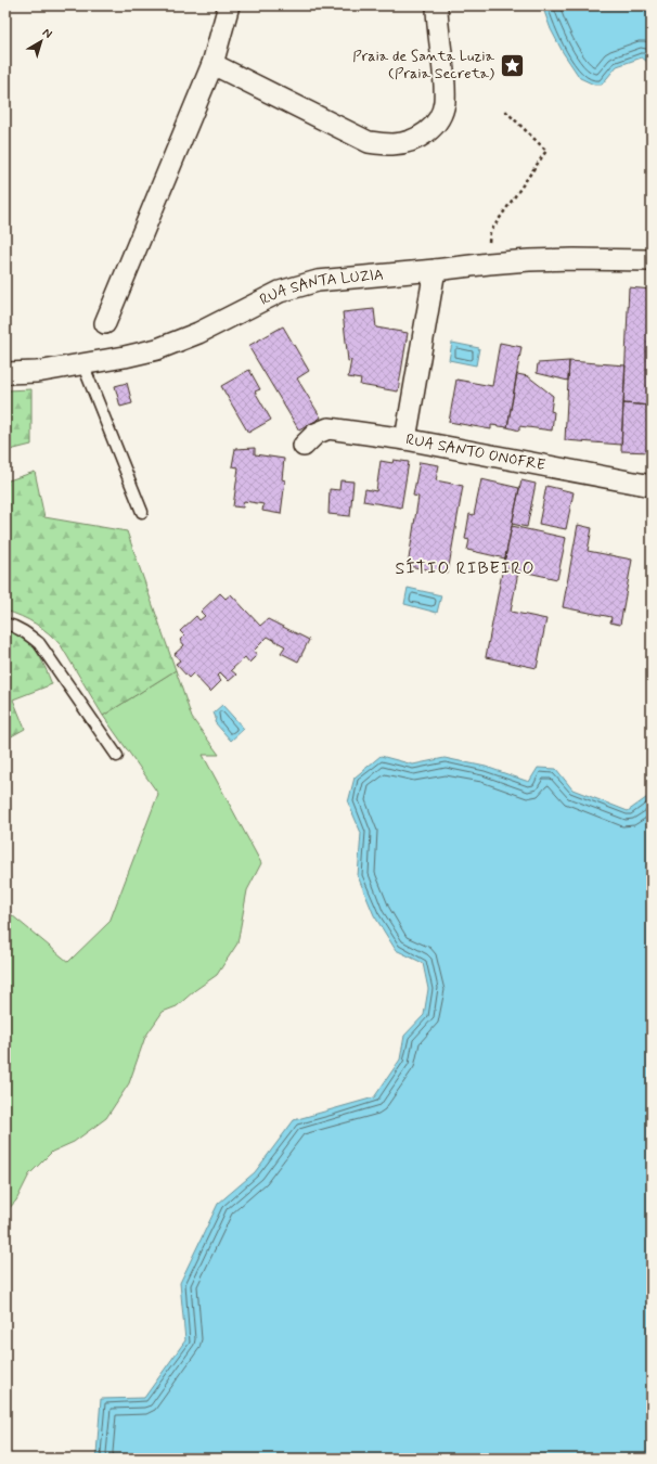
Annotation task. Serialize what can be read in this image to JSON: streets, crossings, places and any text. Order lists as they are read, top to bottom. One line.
{"streets":{"street":["RUA SANTA LUZIA","RUA SANTO ONOFRE"]},"districts":["SÍTIO RIBEIRO"],"places":{"place":["Praia de Santa Luzia (Praia Secreta)"]},"north":"top right"}
